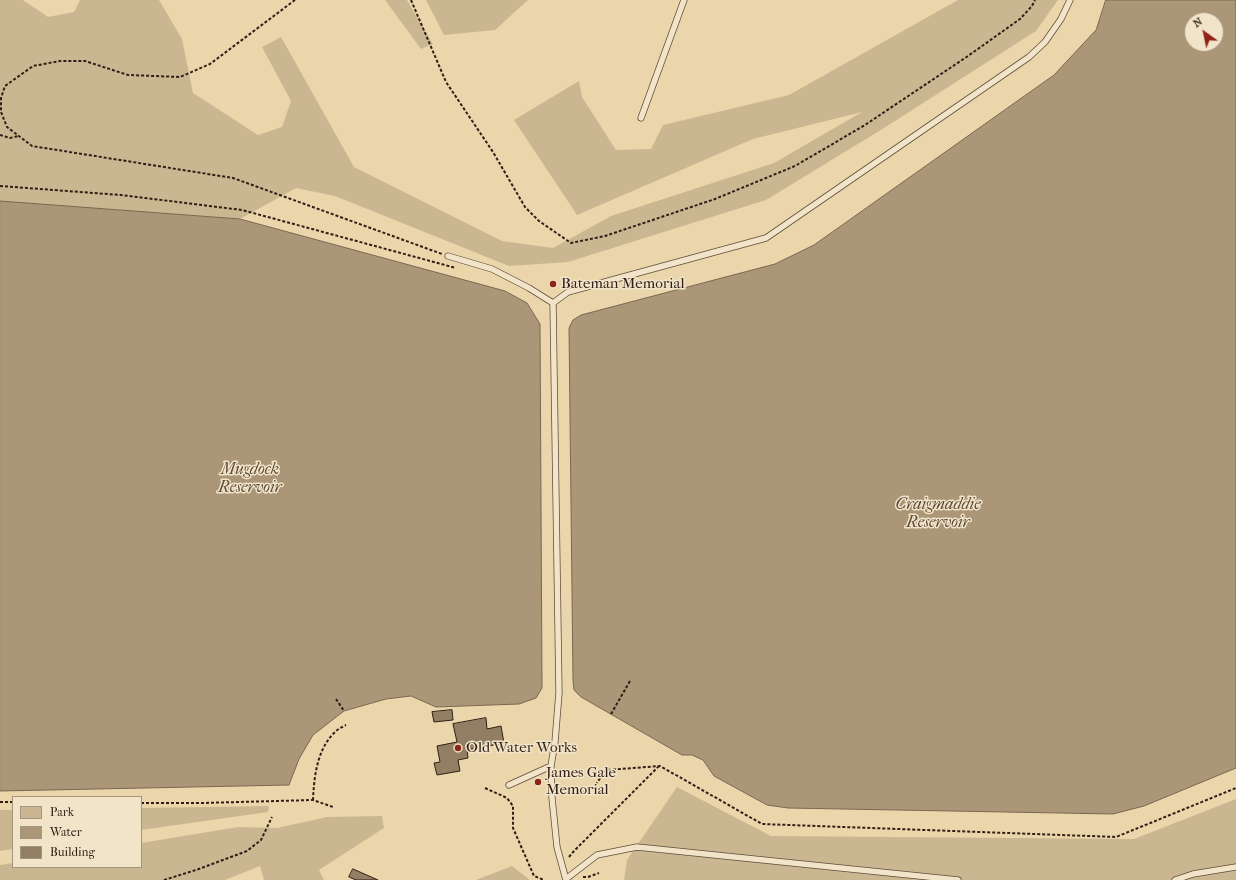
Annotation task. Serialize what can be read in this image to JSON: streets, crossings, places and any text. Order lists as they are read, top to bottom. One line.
{"water":["Mugdock Reservoir","Craigmaddie Reservoir"],"places":["Bateman Memorial","Old Water Works","James Gale Memorial"],"legend":["Park","Water","Building"],"north":"top left"}
